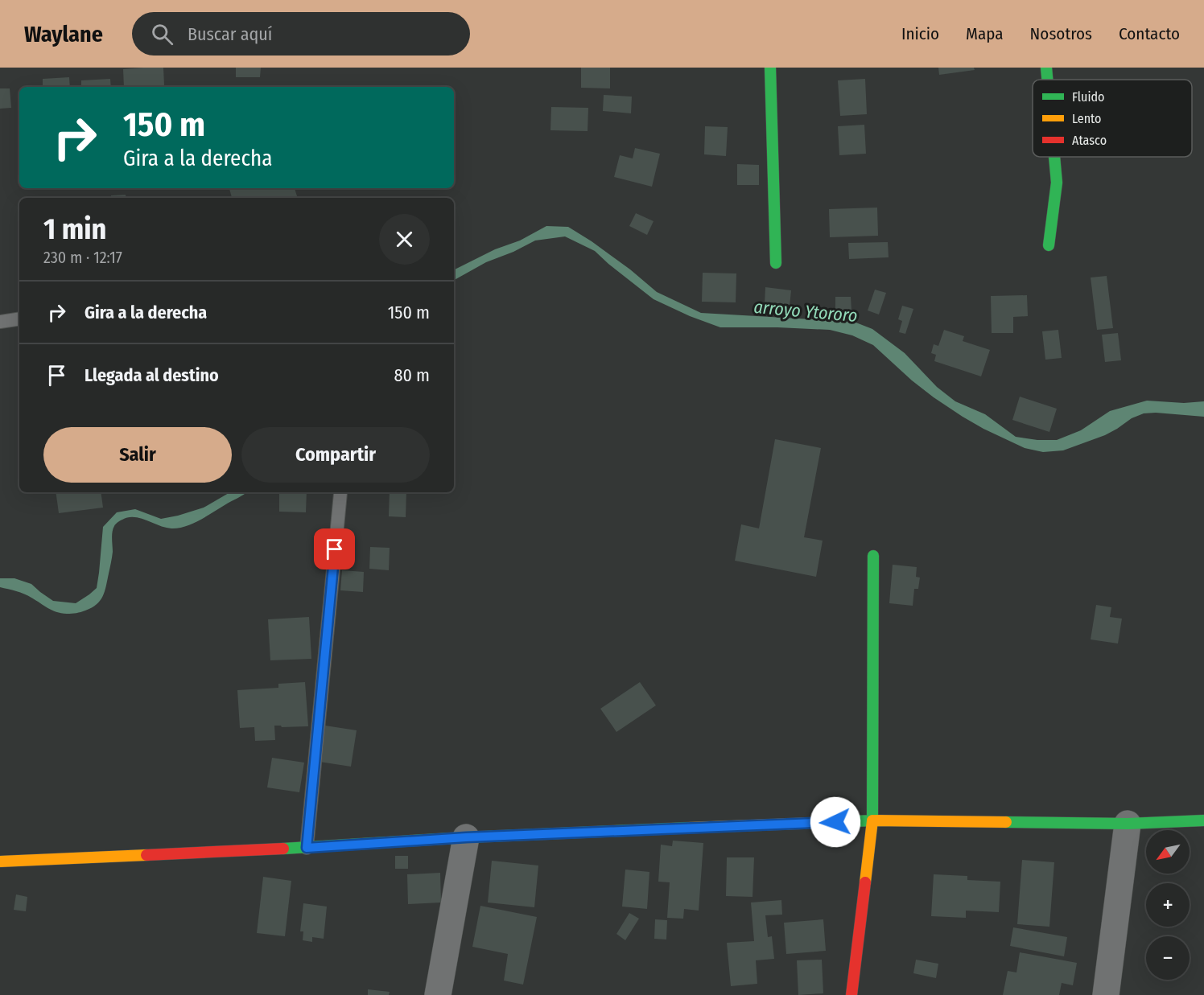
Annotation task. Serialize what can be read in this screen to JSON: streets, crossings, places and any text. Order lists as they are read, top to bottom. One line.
{"water":["arroyo Ytororo"],"legend":["Fluido","Lento","Atasco"],"north":"bottom left","page":{"header":"Waylane","search":"Buscar aquí","nav":["Inicio","Mapa","Nosotros","Contacto"],"turn":["150 m","Gira a la derecha"],"heading":["1 min","230 m · 12:17"],"list":[{"name":"Gira a la derecha","value":"150 m"},{"name":"Llegada al destino","value":"80 m"}],"buttons":["Salir","Compartir"],"map_buttons":["+","−"]}}
